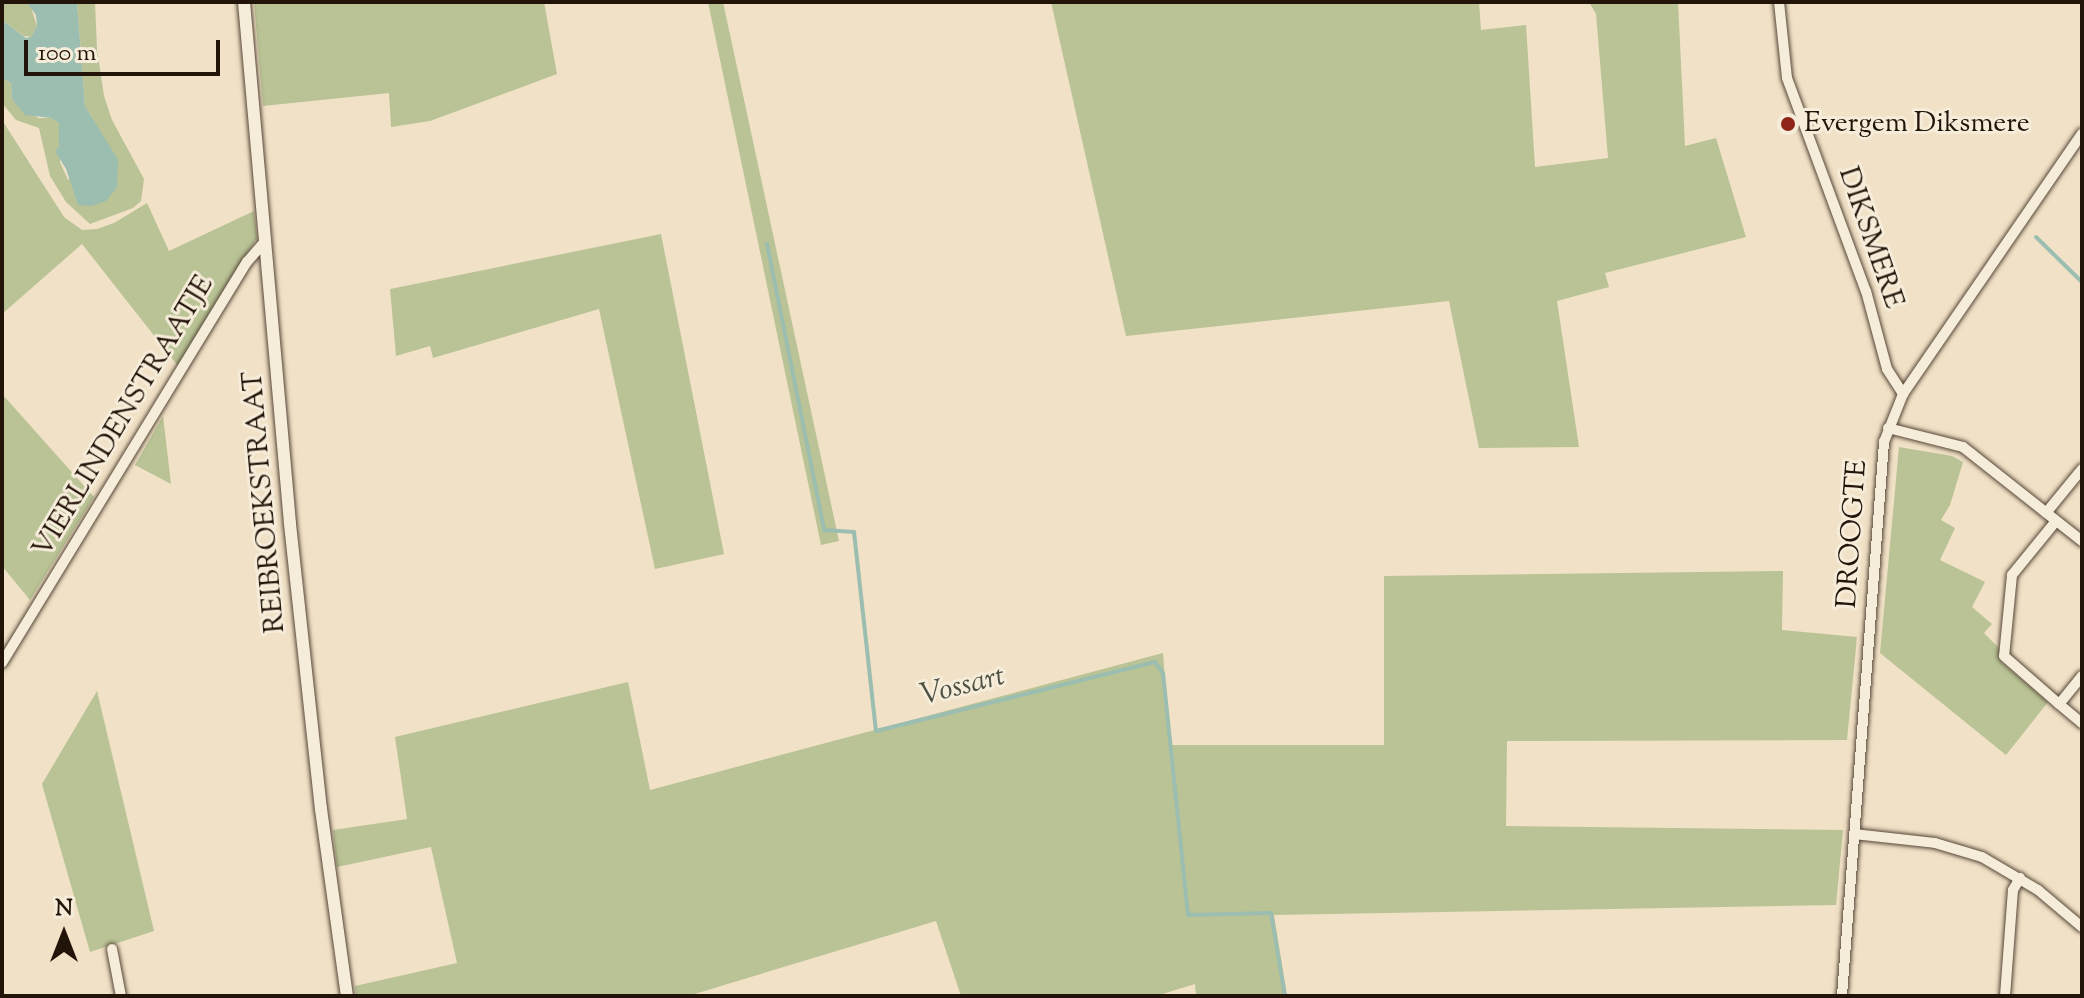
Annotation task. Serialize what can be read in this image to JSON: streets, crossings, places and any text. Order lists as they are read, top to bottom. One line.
{"streets":{"street":["DIKSMERE","VIERLINDENSTRAATJE","REIBROEKSTRAAT","DROOGTE"]},"crossings":[["DIKSMERE","DROOGTE"],["VIERLINDENSTRAATJE","REIBROEKSTRAAT"]],"water":["Vossart"],"places":["Evergem Diksmere"],"scale_bar":"100 m","north":"top"}
